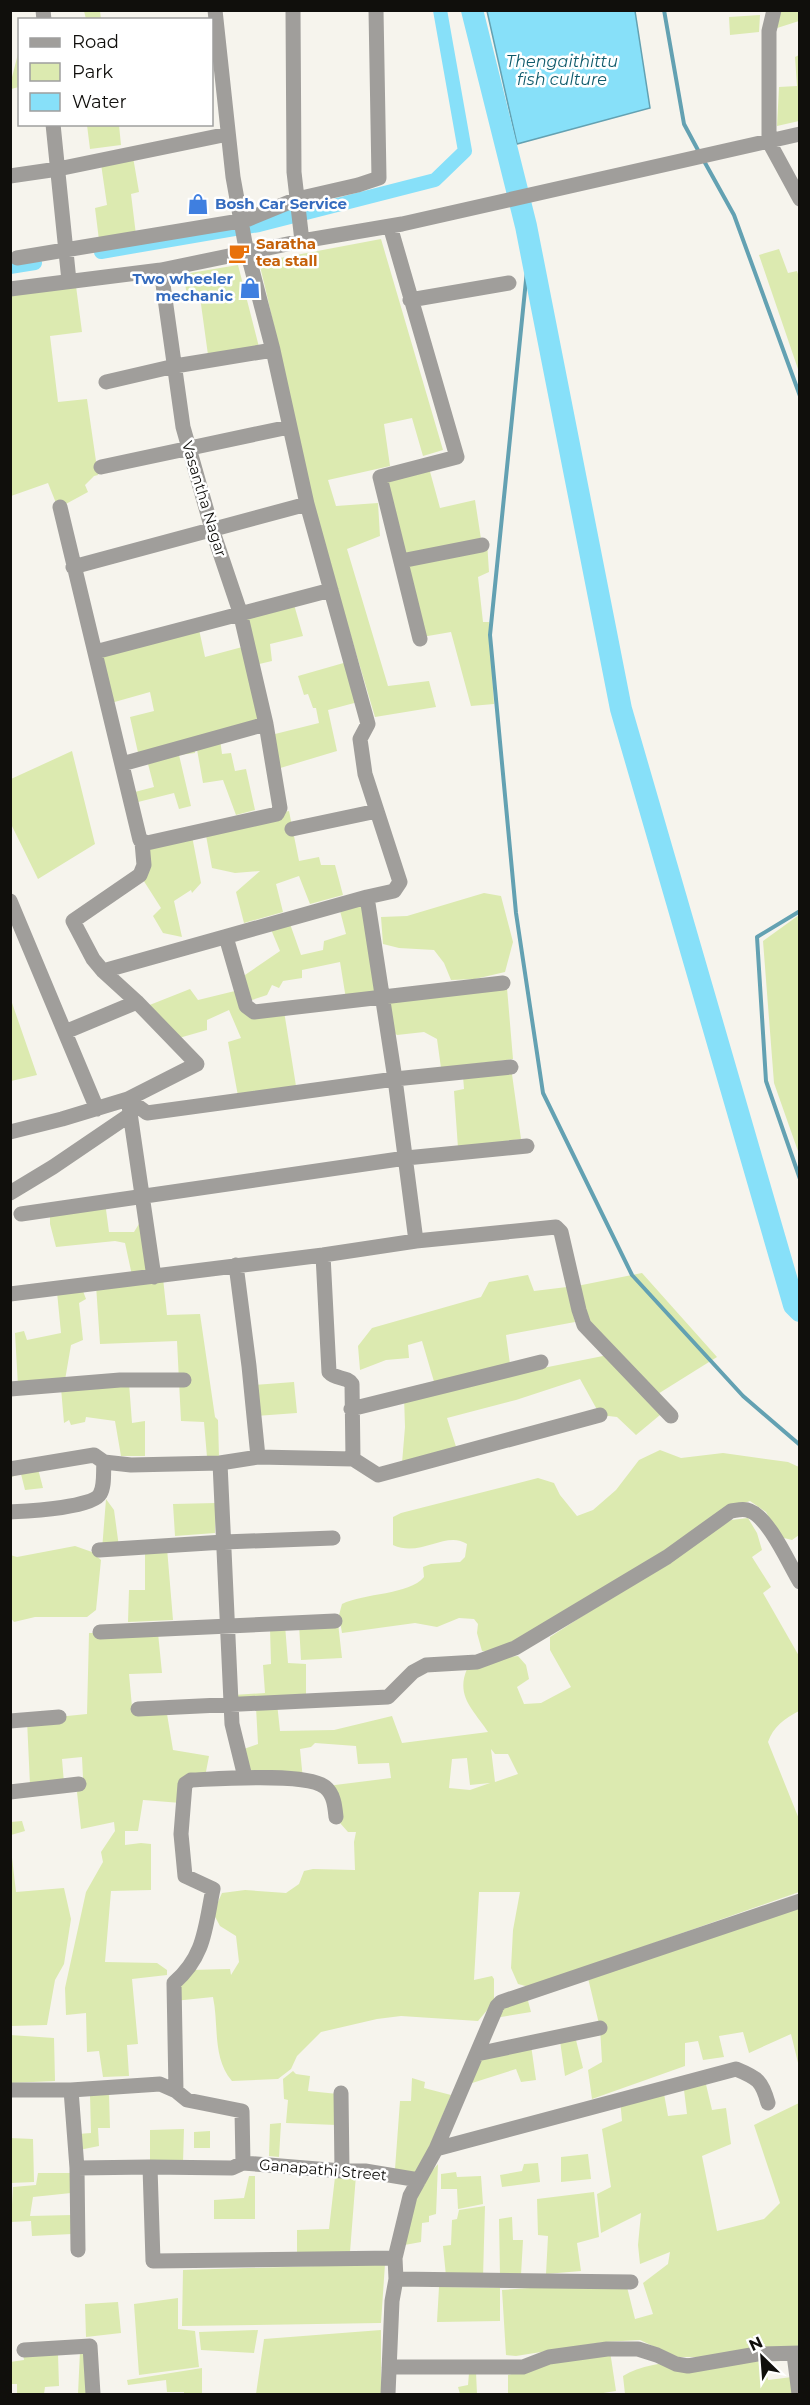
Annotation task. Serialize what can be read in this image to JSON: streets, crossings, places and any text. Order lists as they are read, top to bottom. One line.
{"streets":{"street":["Vasantha Nagar","Ganapathi Street"]},"water":["Thengaithittu fish culture"],"places":{"shop":["Bosh Car Service","Two wheeler mechanic"],"cafe":["Saratha tea stall"]},"legend":["Road","Park","Water"],"north":"top left"}
